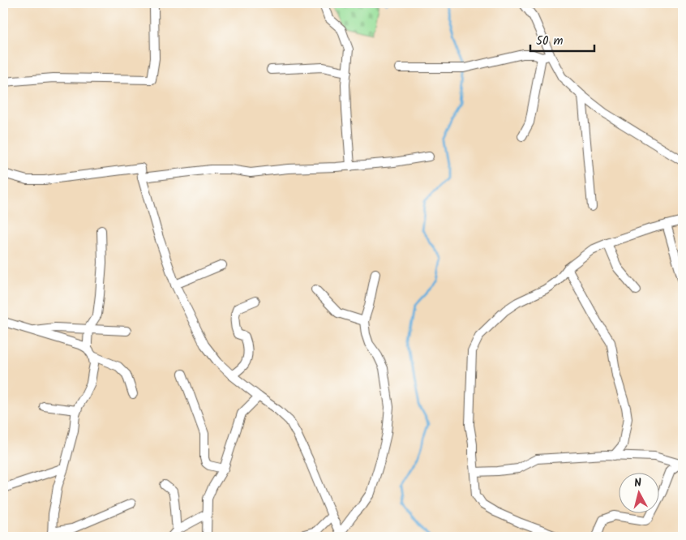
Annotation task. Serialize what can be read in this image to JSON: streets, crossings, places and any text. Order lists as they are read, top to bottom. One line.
{"scale_bar":"50 m","north":"top"}
